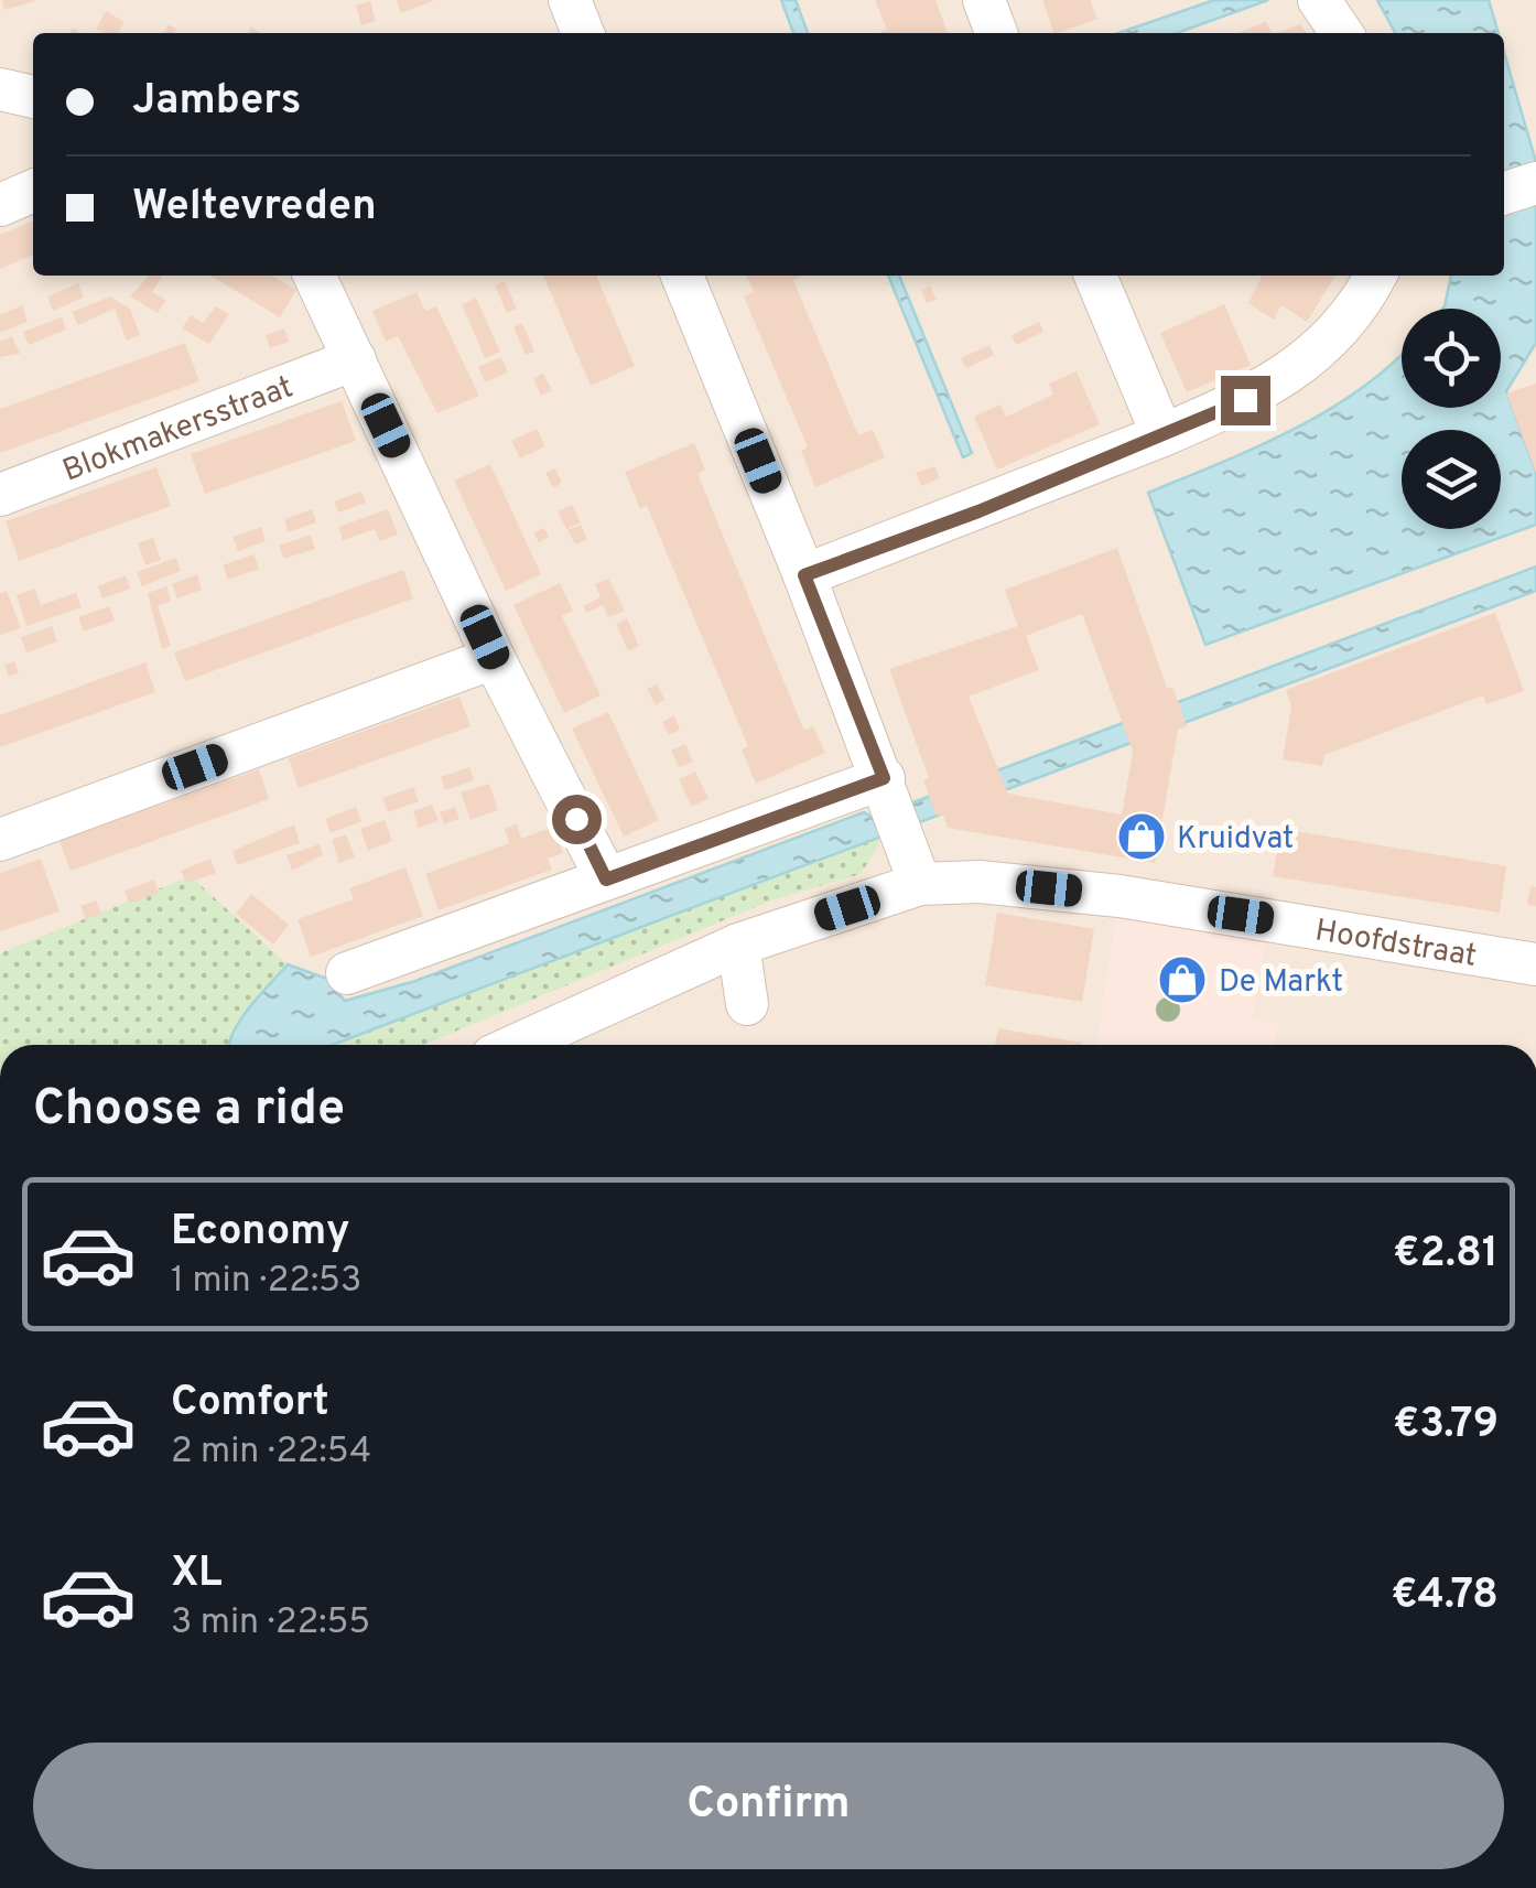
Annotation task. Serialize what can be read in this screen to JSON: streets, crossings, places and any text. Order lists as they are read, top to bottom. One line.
{"streets":{"street":["Blokmakersstraat","Hoofdstraat"]},"places":{"shop":["Kruidvat","De Markt"]},"page":{"banner":["Jambers","Weltevreden"],"heading":"Choose a ride","list":[{"name":"Economy","note":"1 min · 22:53","value":"€2.81"},{"name":"Comfort","note":"2 min · 22:54","value":"€3.79"},{"name":"XL","note":"3 min · 22:55","value":"€4.78"}],"buttons":"Confirm"}}
